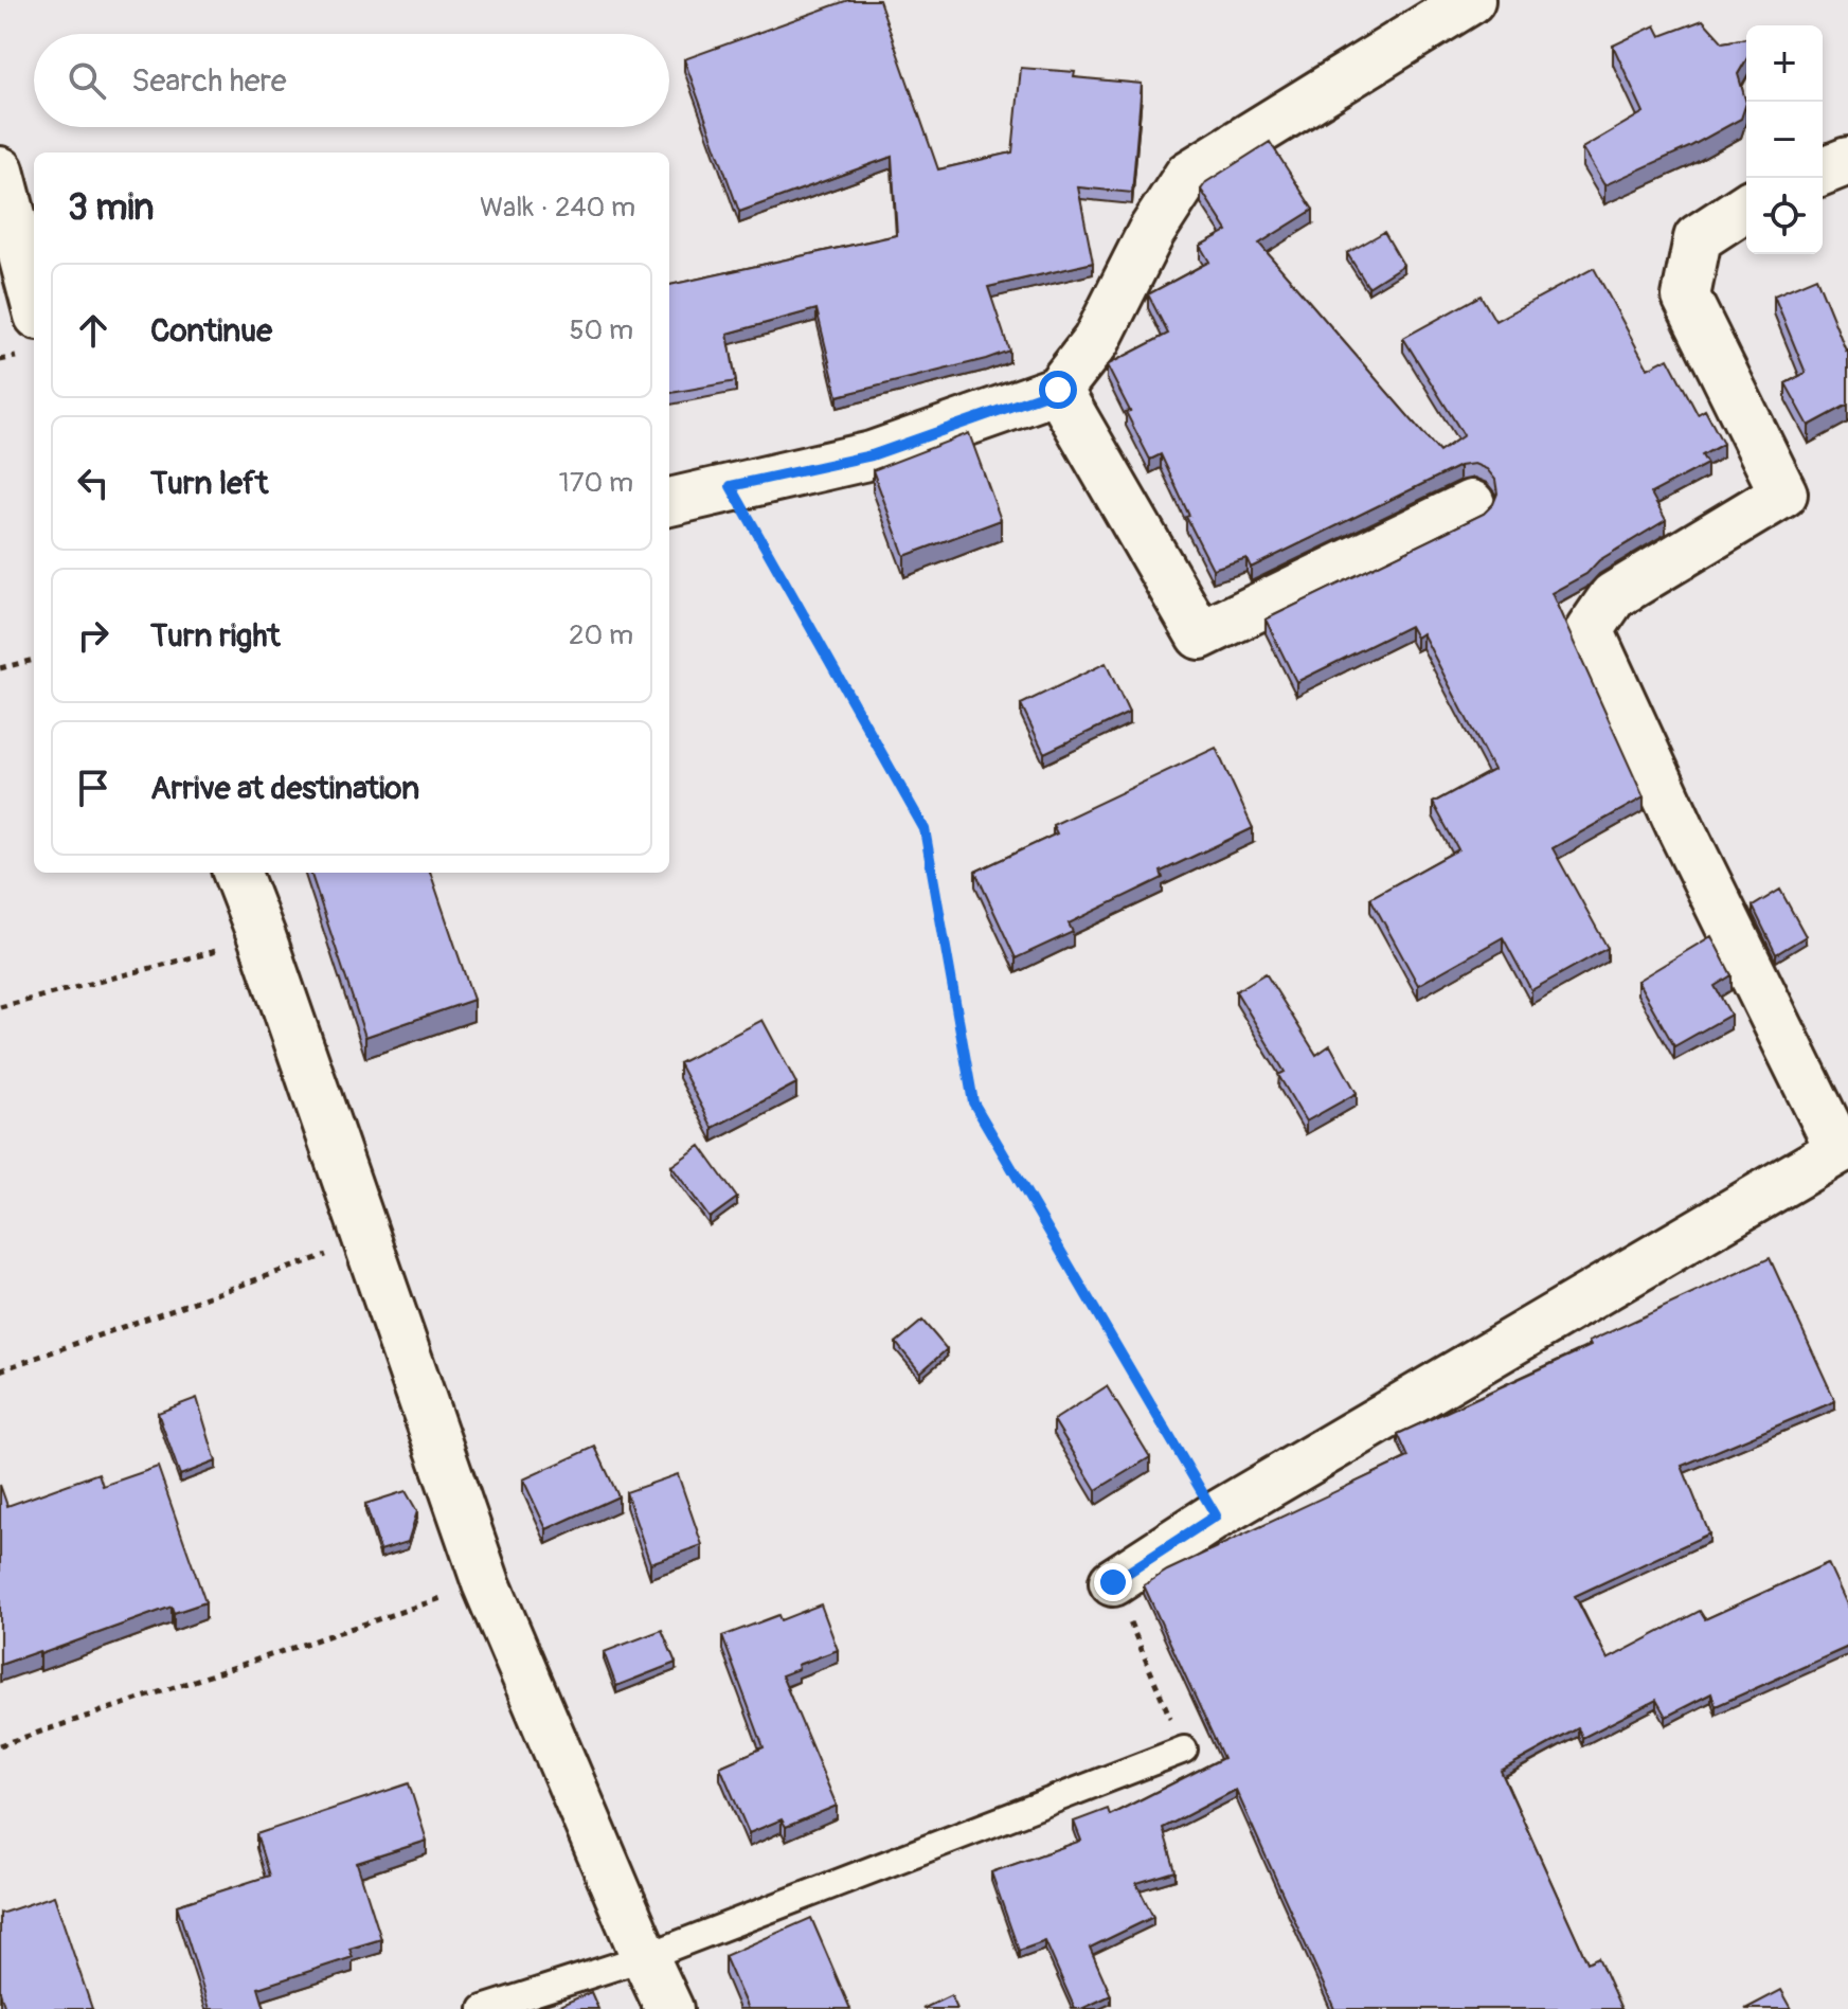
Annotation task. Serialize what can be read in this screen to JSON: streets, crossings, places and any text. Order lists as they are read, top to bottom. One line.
{"page":{"map_buttons":["+","−"],"search":"Search here","heading":["3 min","Walk · 240 m"],"list":[["Continue","50 m"],["Turn left","170 m"],["Turn right","20 m"],"Arrive at destination"]}}
